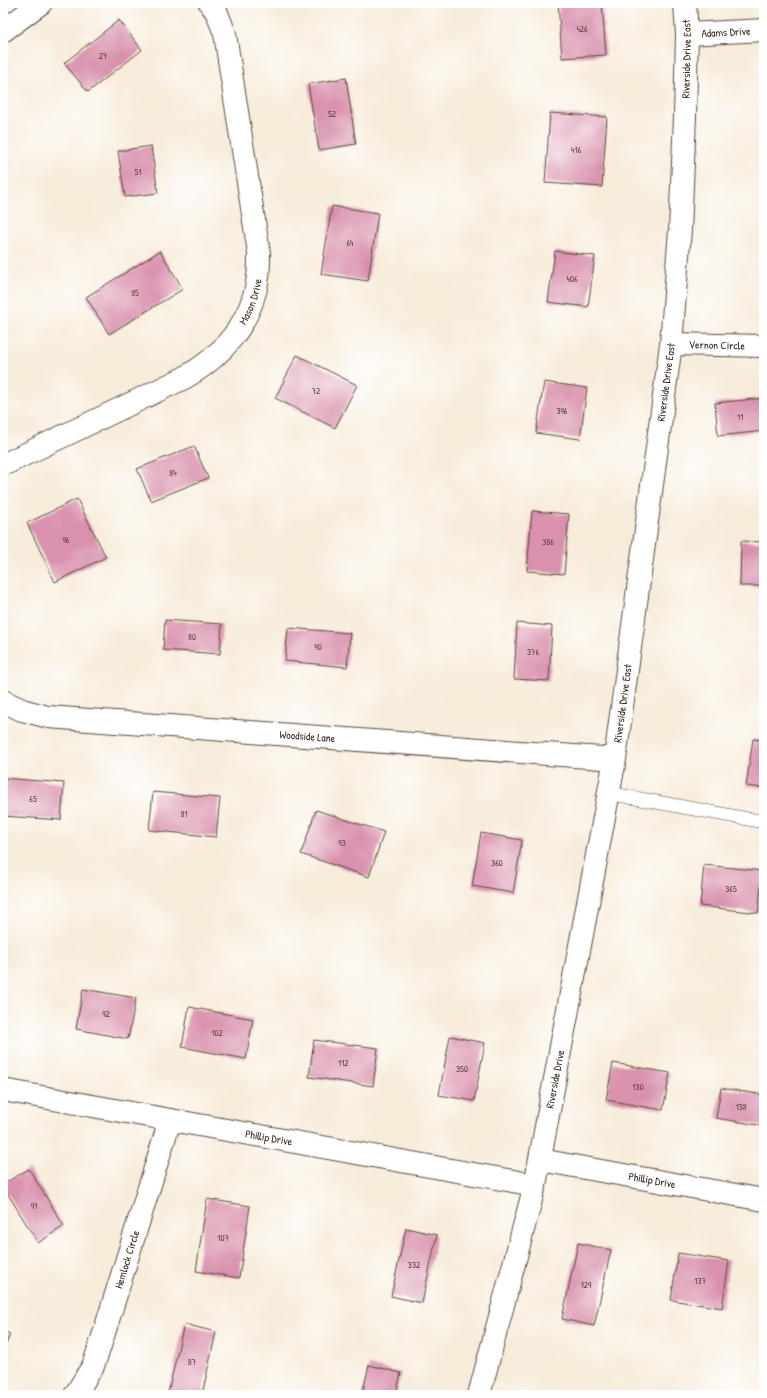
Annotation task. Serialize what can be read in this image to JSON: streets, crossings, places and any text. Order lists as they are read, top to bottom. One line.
{"streets":{"street":["Adams Drive","Riverside Drive East","Mason Drive","Vernon Circle","Woodside Lane","Riverside Drive","Phillip Drive","Hemlock Circle"]},"crossings":[["Adams Drive","Riverside Drive East"],["Riverside Drive East","Vernon Circle"],["Riverside Drive East","Woodside Lane"],["Riverside Drive East","Riverside Drive"],["Woodside Lane","Riverside Drive"],["Riverside Drive","Phillip Drive"],["Phillip Drive","Hemlock Circle"]],"house_numbers":["426","27","52","416","51","64","406","85","72","396","11","84","96","386","80","90","376","65","81","93","360","365","92","102","112","350","130","138","91","107","332","137","129","87"]}
